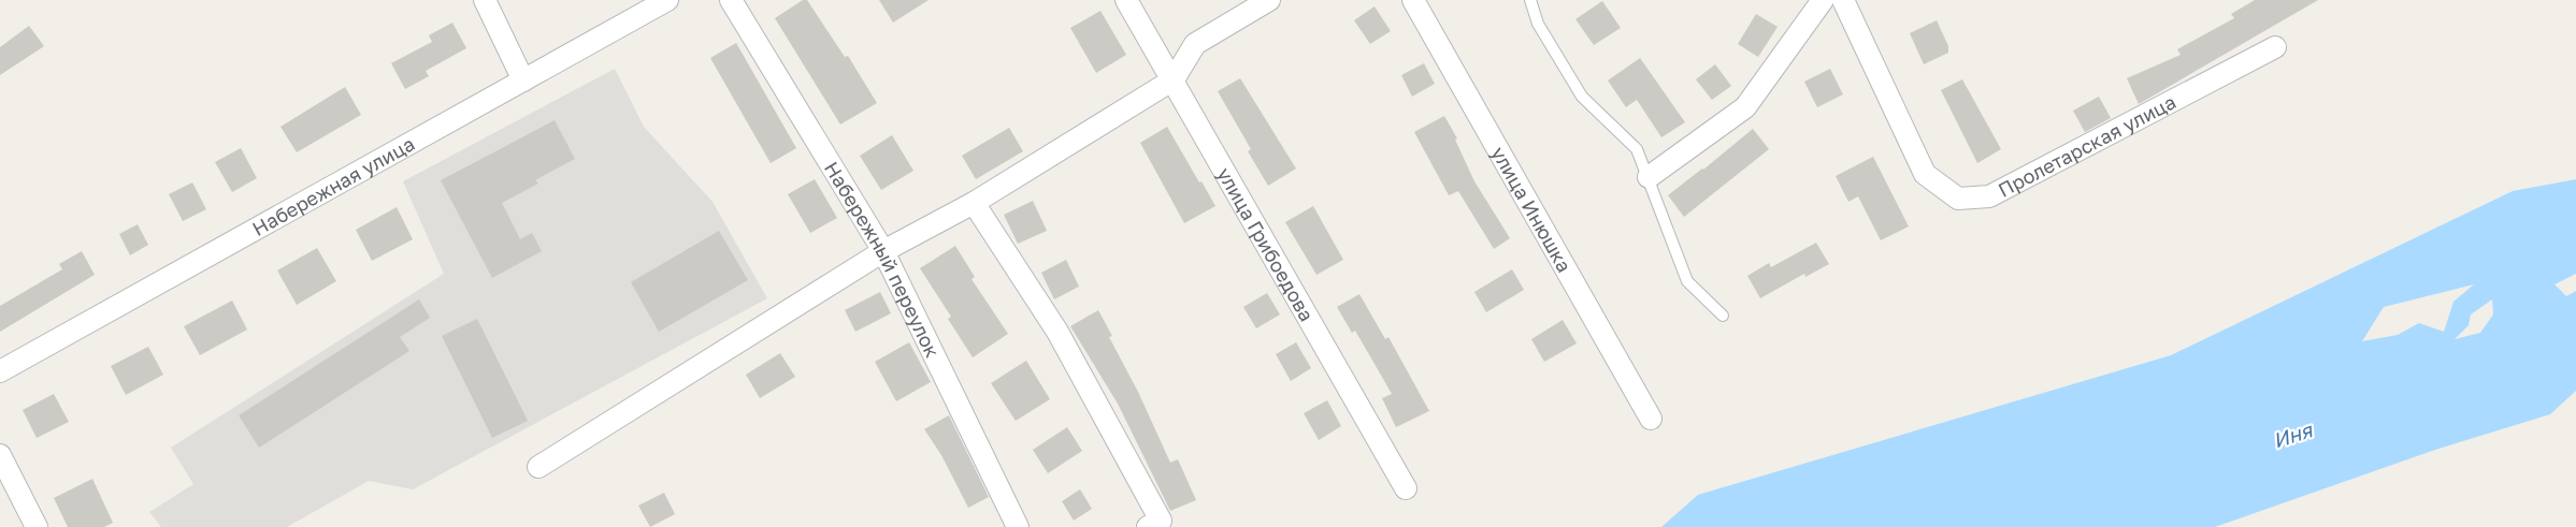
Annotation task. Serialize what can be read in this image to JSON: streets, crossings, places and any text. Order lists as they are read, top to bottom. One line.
{"streets":{"street":["Пролетарская улица","Набережная улица","улица Инюшка","улица Грибоедова","Набережный переулок"]},"water":["Иня"]}
